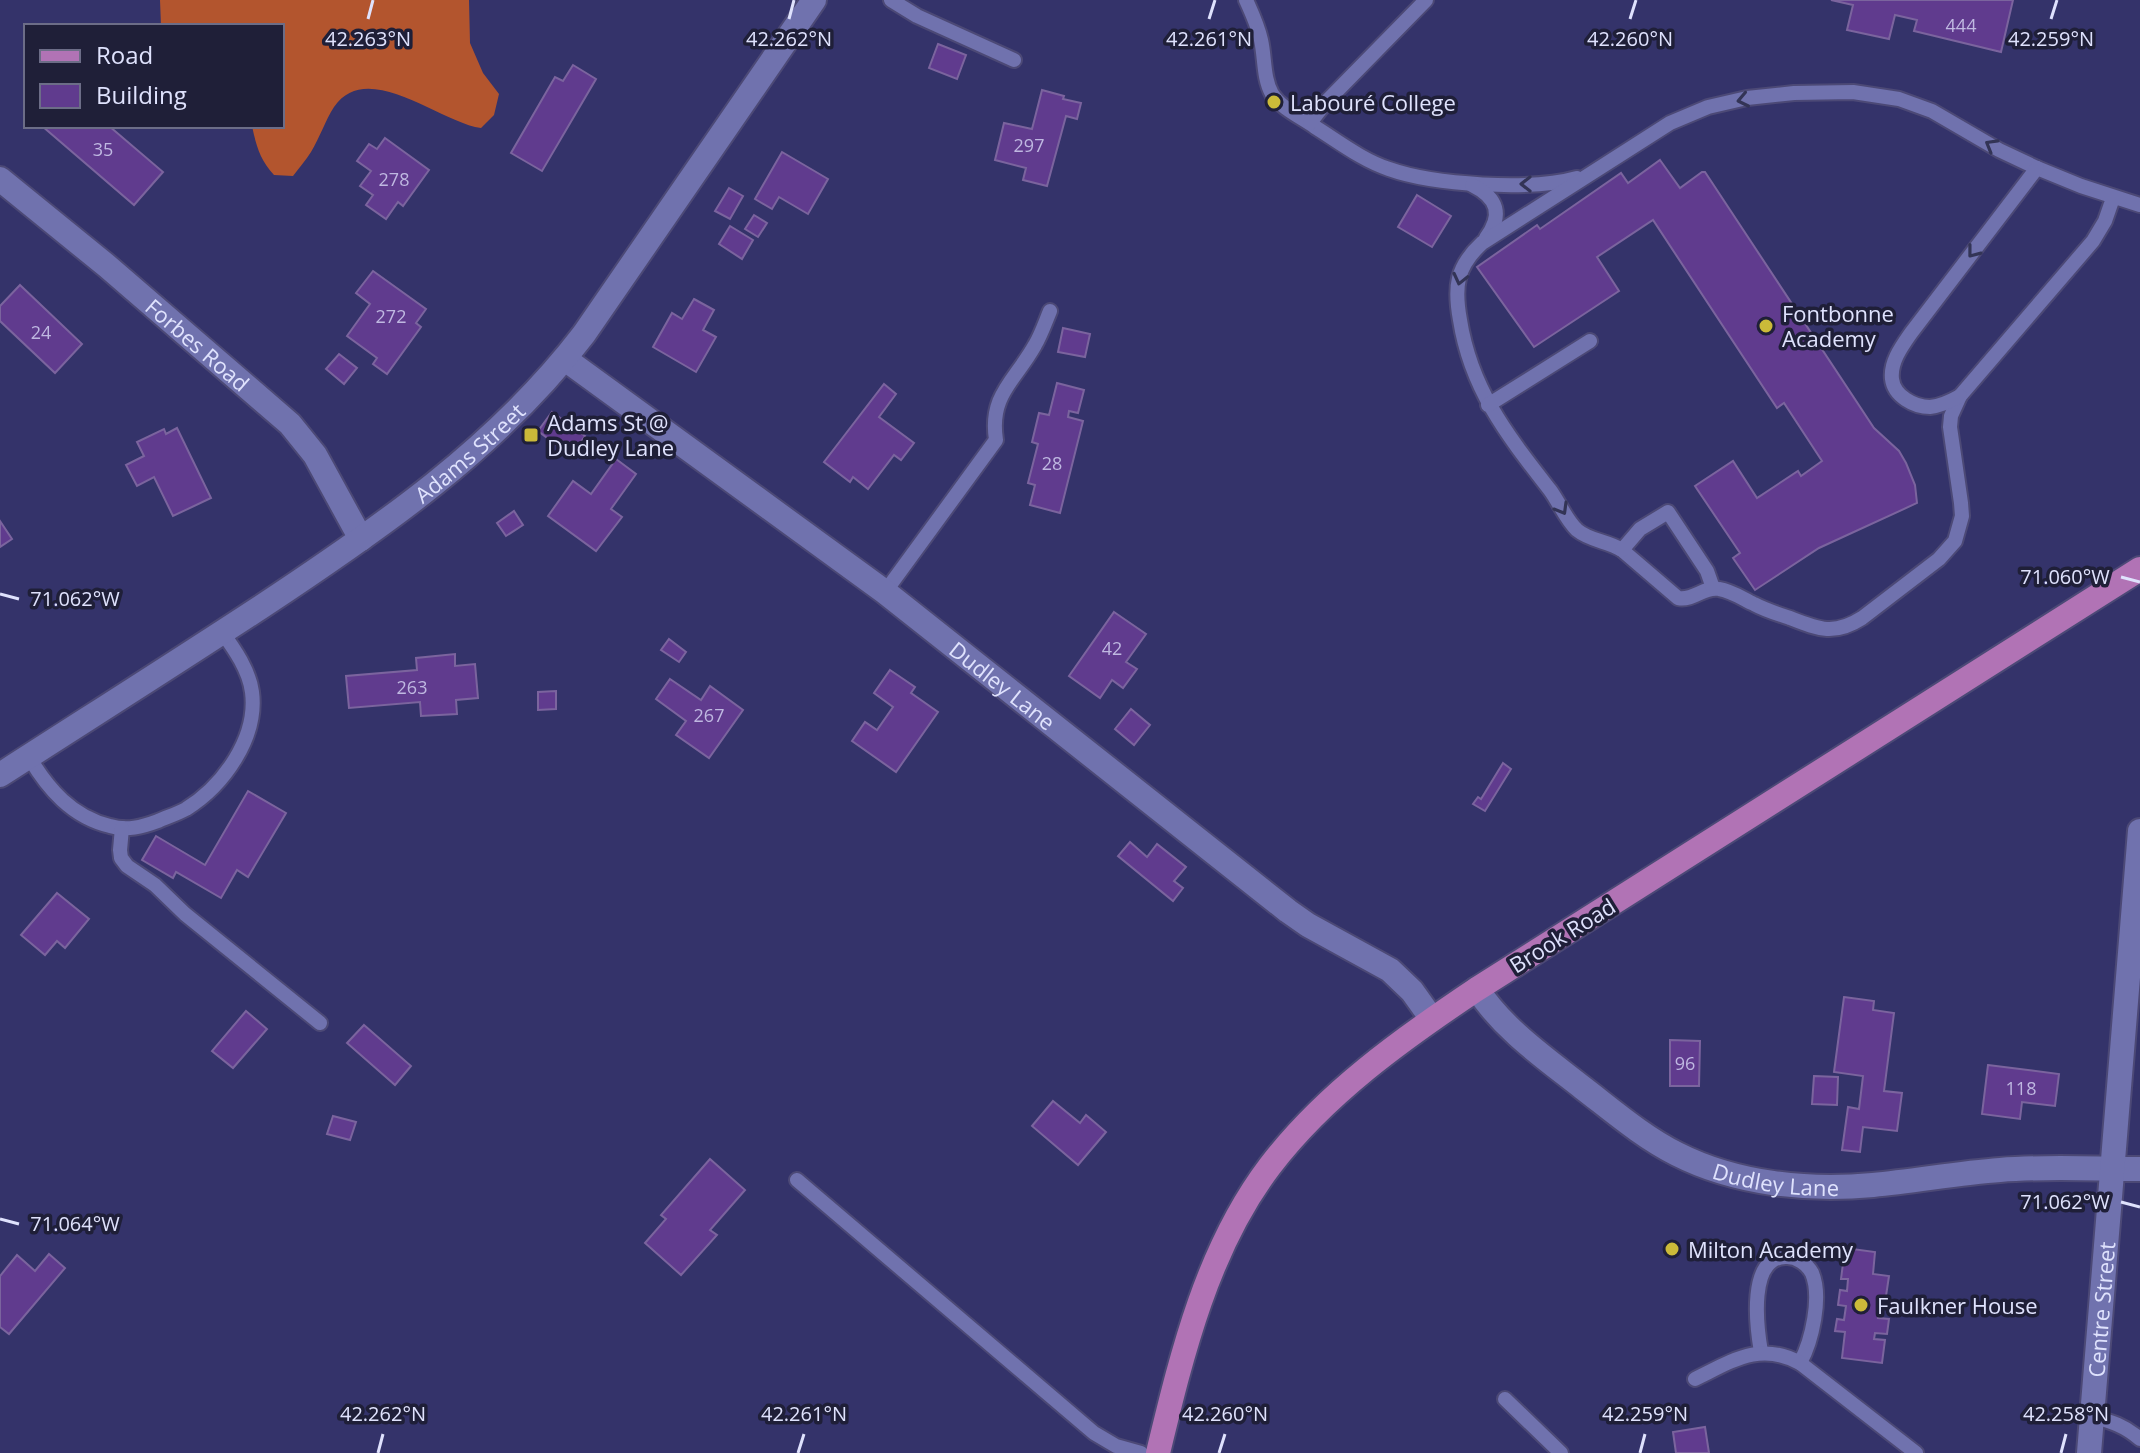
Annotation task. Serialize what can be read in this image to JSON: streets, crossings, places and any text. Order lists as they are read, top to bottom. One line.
{"streets":{"main road":["Brook Road"],"street":["Forbes Road","Adams Street","Dudley Lane","Centre Street"]},"crossings":[["Forbes Road","Adams Street"],["Adams Street","Dudley Lane"],["Dudley Lane","Brook Road"],["Dudley Lane","Centre Street"]],"places":{"other":["Labouré College","Fontbonne Academy","Milton Academy","Faulkner House"],"transit":["Adams St @ Dudley Lane"]},"house_numbers":["444","297","35","278","272","24","28","42","263","267","96","118"],"legend":["Road","Building"],"coordinates":["42.263°N","42.262°N","42.261°N","42.260°N","42.259°N","71.060°W","71.062°W","71.064°W","42.258°N"]}
